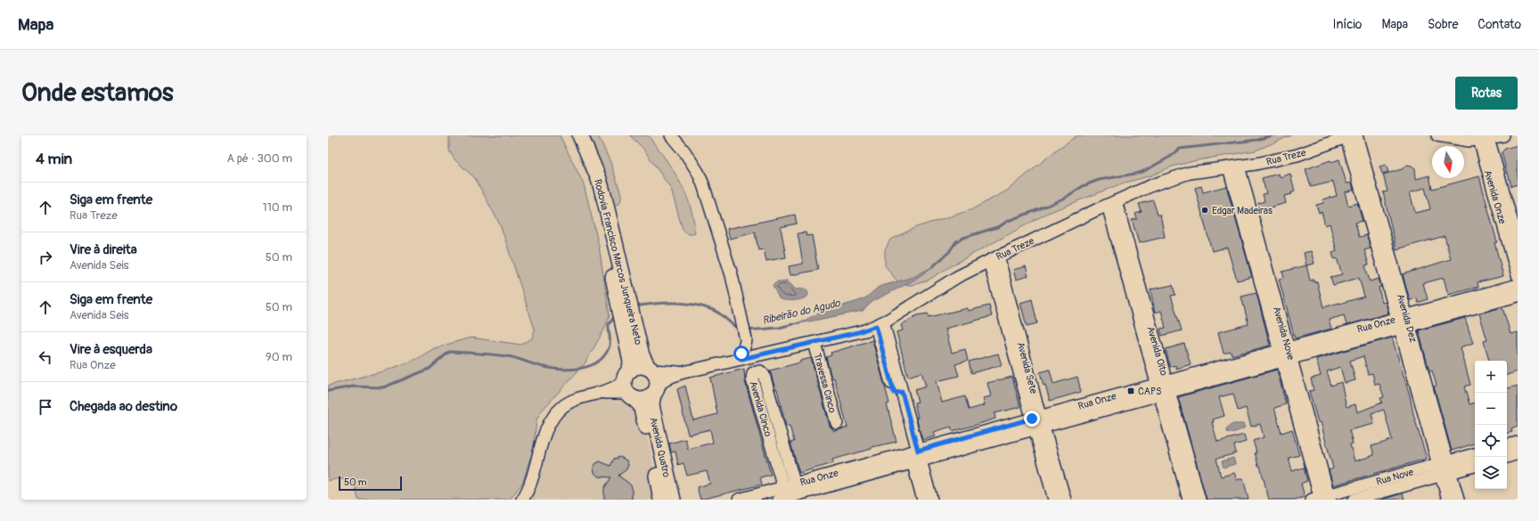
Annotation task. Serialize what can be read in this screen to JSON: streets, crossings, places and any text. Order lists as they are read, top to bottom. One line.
{"streets":{"main road":["Rodovia Francisco Marcos Junqueira Neto","Avenida Quatro"],"street":["Rua Treze","Avenida Onze","Avenida Dez","Rua Onze","Avenida Nove","Avenida Oito","Avenida Sete","Travessa Cinco","Avenida Cinco","Rua Nove"]},"crossings":[["Rua Treze","Rodovia Francisco Marcos Junqueira Neto"],["Rua Treze","Avenida Dez"],["Rua Treze","Avenida Nove"],["Rua Treze","Avenida Oito"],["Rua Treze","Avenida Sete"],["Rua Treze","Travessa Cinco"],["Rua Treze","Avenida Quatro"],["Rodovia Francisco Marcos Junqueira Neto","Avenida Quatro"],["Avenida Dez","Rua Onze"],["Avenida Dez","Rua Nove"],["Rua Onze","Avenida Nove"],["Rua Onze","Avenida Oito"],["Rua Onze","Avenida Sete"],["Rua Onze","Avenida Cinco"],["Avenida Nove","Rua Nove"]],"water":["Ribeirão do Agudo"],"places":{"other":["Edgar Madeiras"],"transit":["CAPS"]},"scale_bar":"50 m","north":"bottom","page":{"header":"Mapa","nav":["Início","Mapa","Sobre","Contato"],"buttons":"Rotas","title":"Onde estamos","heading":["4 min","A pé · 300 m"],"list":[["Siga em frente","Rua Treze","110 m"],["Vire à direita","Avenida Seis","50 m"],["Siga em frente","Avenida Seis","50 m"],["Vire à esquerda","Rua Onze","90 m"],"Chegada ao destino"],"map_buttons":["+","−"],"scale":"50 m"}}
